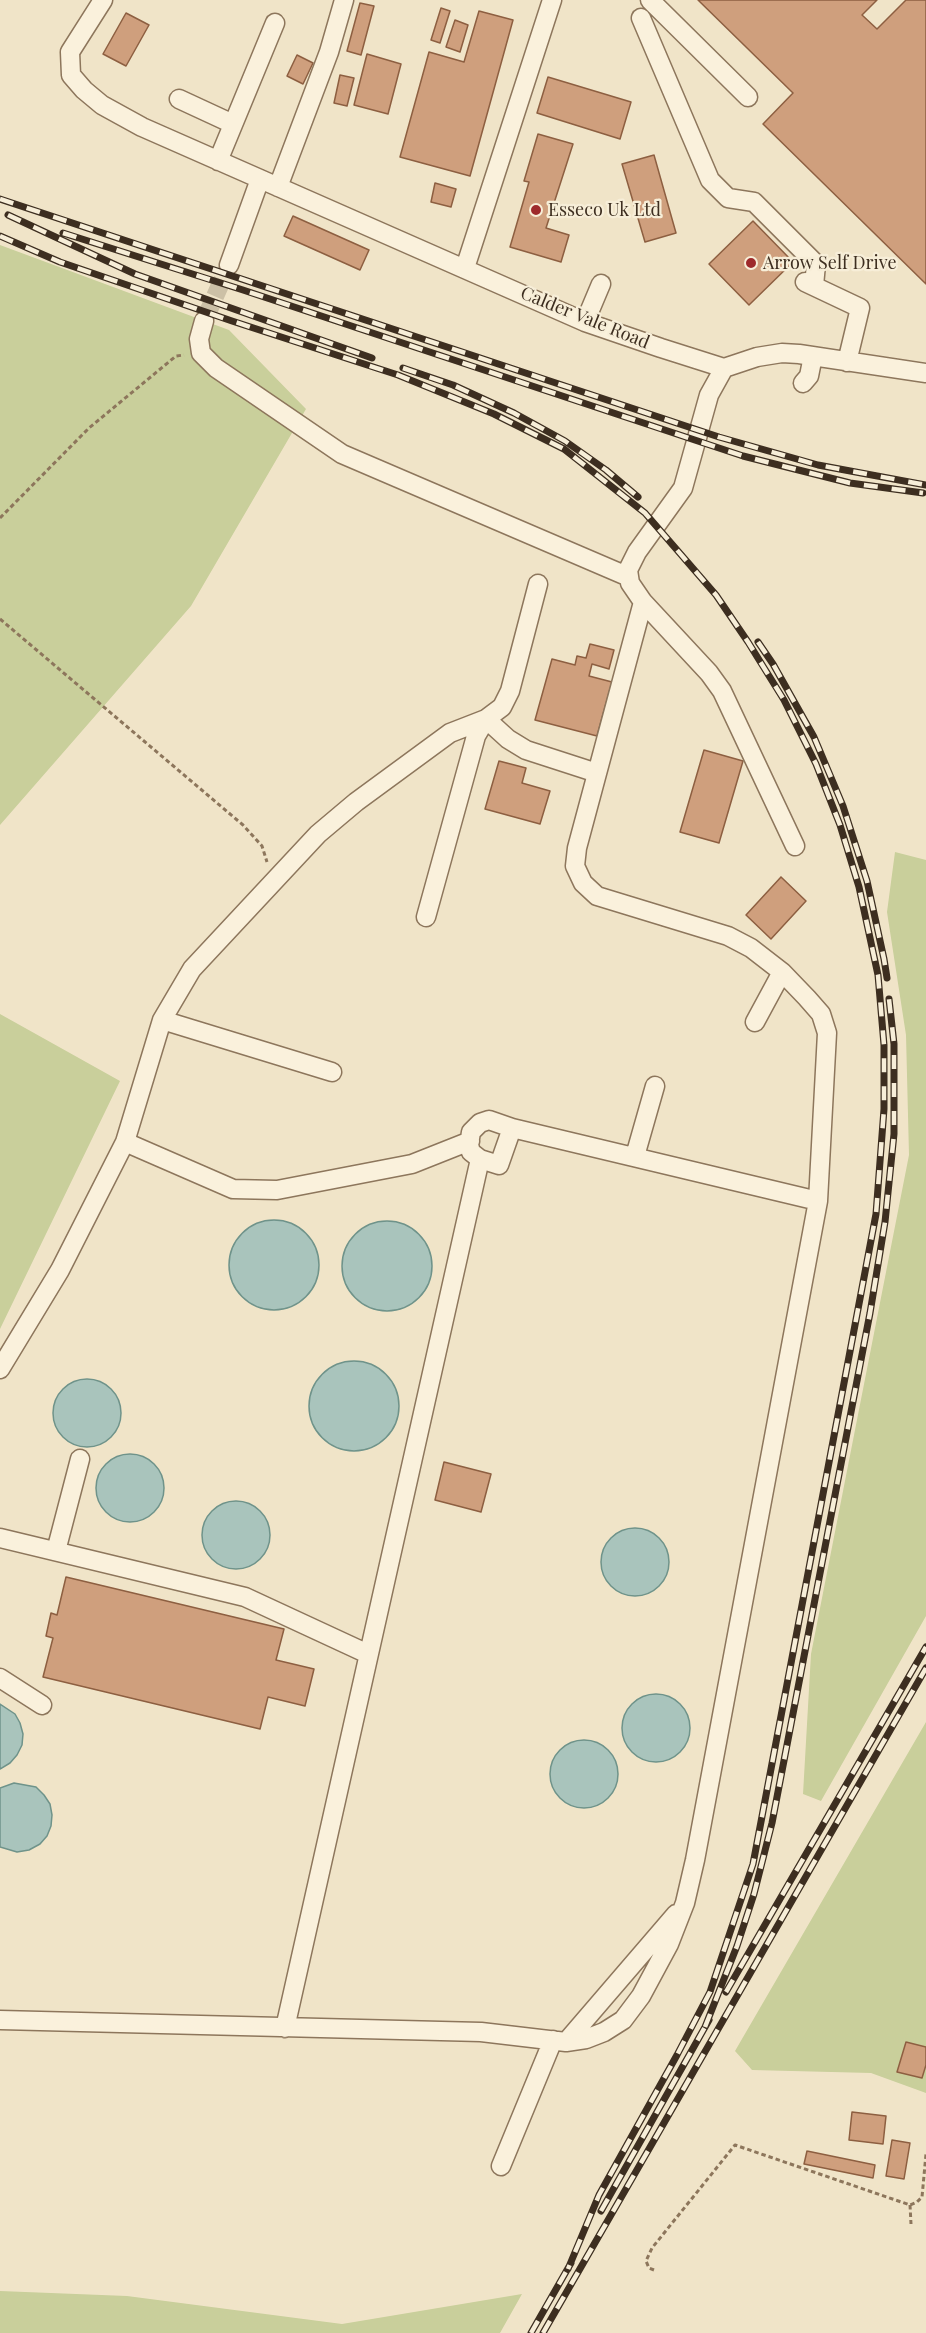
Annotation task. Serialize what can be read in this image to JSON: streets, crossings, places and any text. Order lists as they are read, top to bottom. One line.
{"streets":{"street":["Calder Vale Road"]},"places":["Esseco Uk Ltd","Arrow Self Drive"]}
